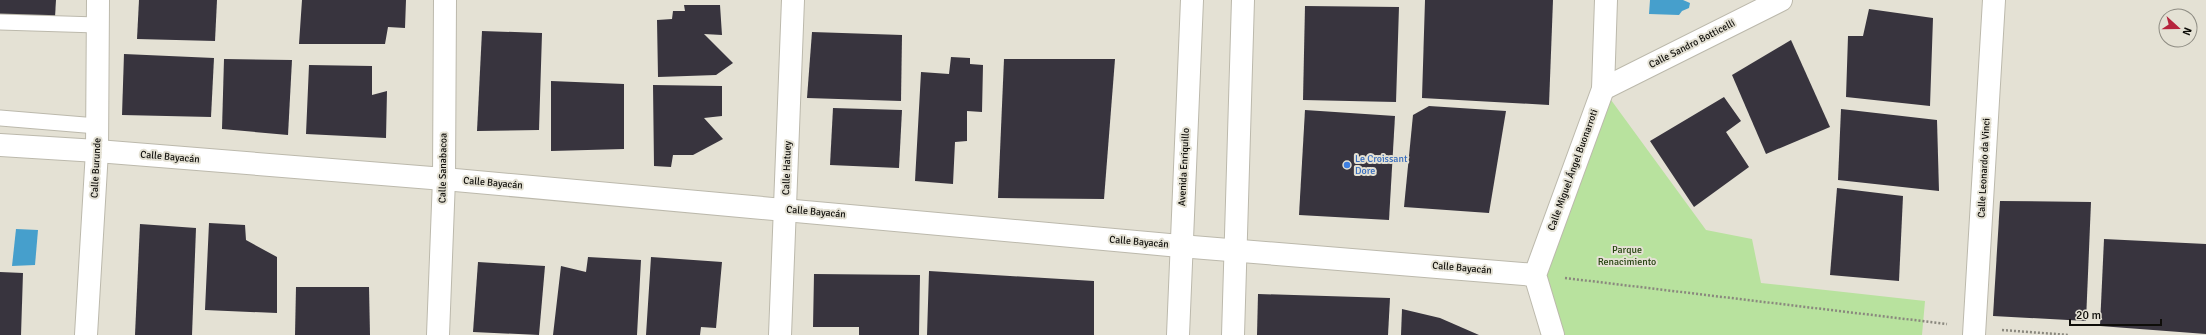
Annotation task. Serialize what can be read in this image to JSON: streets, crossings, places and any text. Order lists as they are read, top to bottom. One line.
{"streets":{"street":["Calle Sandro Botticelli","Calle Bayacán","Avenida Enriquillo","Calle Burunde","Calle Sanabacoa","Calle Hatuey","Calle Leonardo da Vinci","Calle Miguel Ángel Buonarroti"]},"crossings":[["Calle Sandro Botticelli","Calle Miguel Ángel Buonarroti"],["Calle Bayacán","Avenida Enriquillo"],["Calle Bayacán","Calle Burunde"],["Calle Bayacán","Calle Sanabacoa"],["Calle Bayacán","Calle Hatuey"],["Calle Bayacán","Calle Miguel Ángel Buonarroti"]],"parks":["Parque Renacimiento"],"places":["Le Croissant Dore"],"scale_bar":"20 m","north":"right"}
